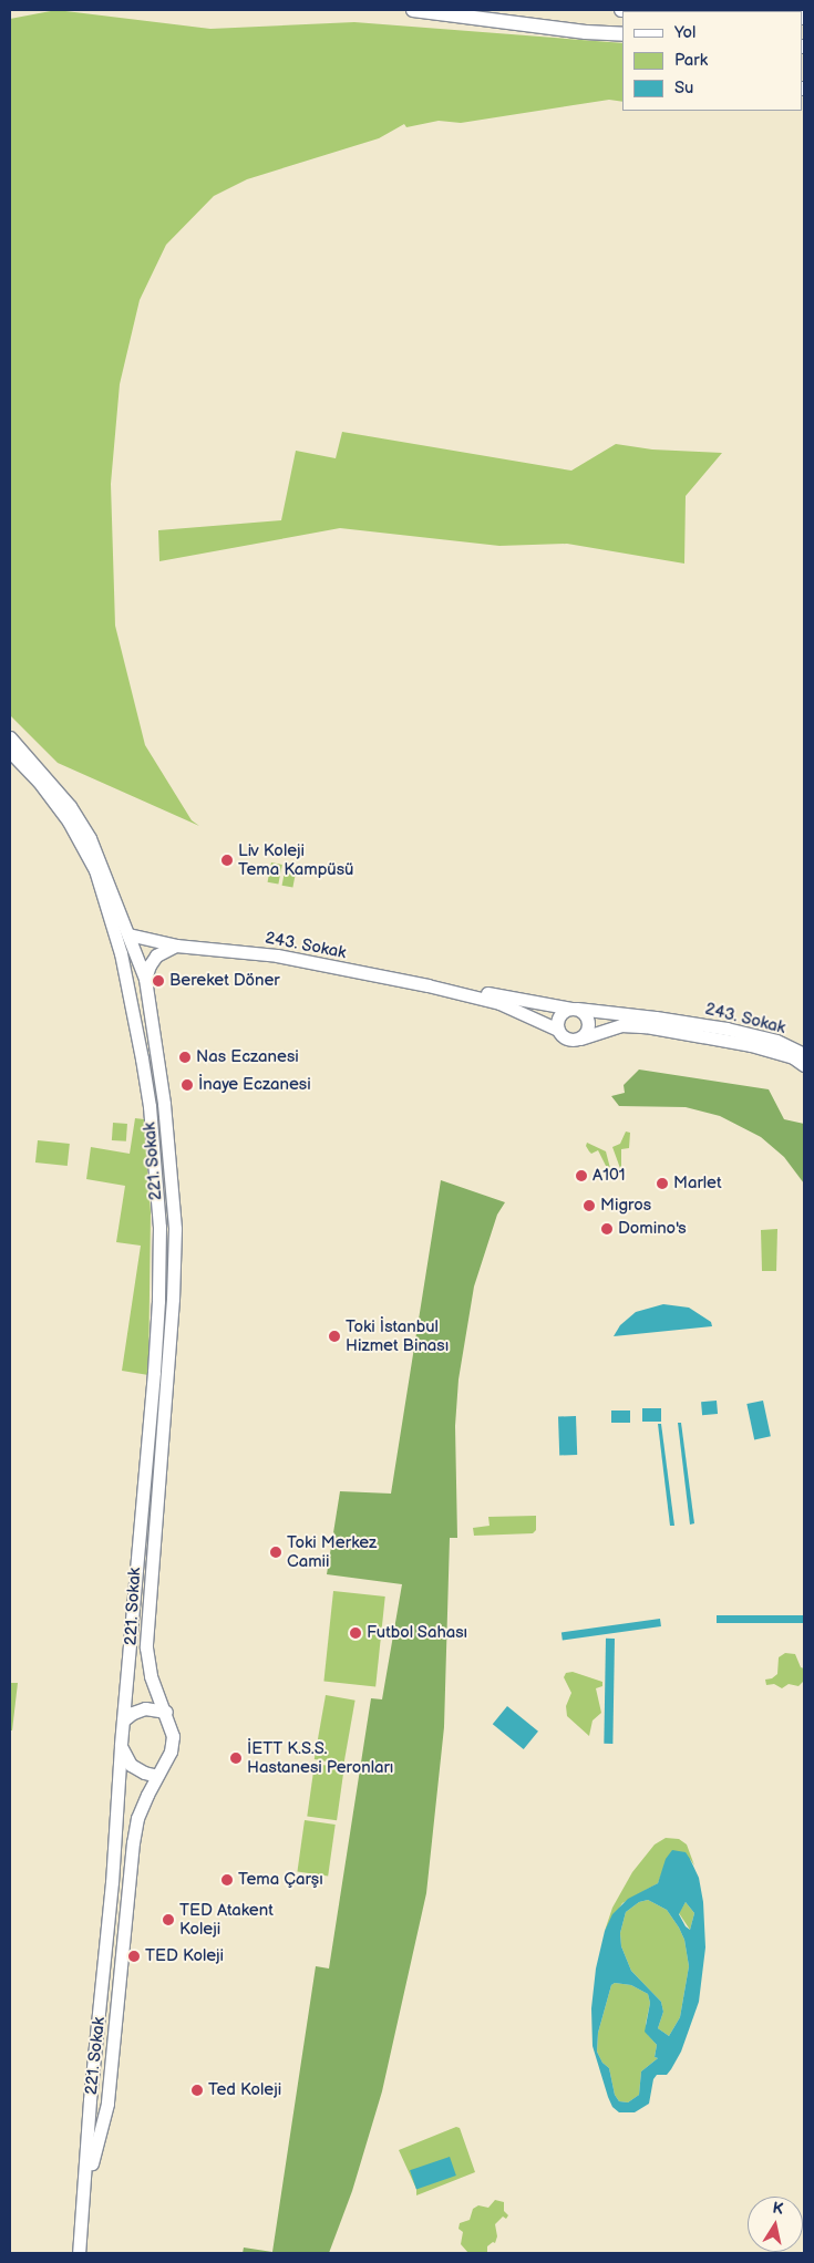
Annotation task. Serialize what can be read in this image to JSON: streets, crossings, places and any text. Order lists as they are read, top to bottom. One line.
{"streets":{"street":["243. Sokak","221. Sokak"]},"crossings":[["243. Sokak","221. Sokak"]],"places":["Liv Koleji Tema Kampüsü","Bereket Döner","Nas Eczanesi","İnaye Eczanesi","A101","Marlet","Migros","Domino's","Toki İstanbul Hizmet Binası","Toki Merkez Camii","Futbol Sahası","İETT K.S.S. Hastanesi Peronları","Tema Çarşı","TED Atakent Koleji","TED Koleji","Ted Koleji"],"legend":["Yol","Park","Su"],"north":"top"}
